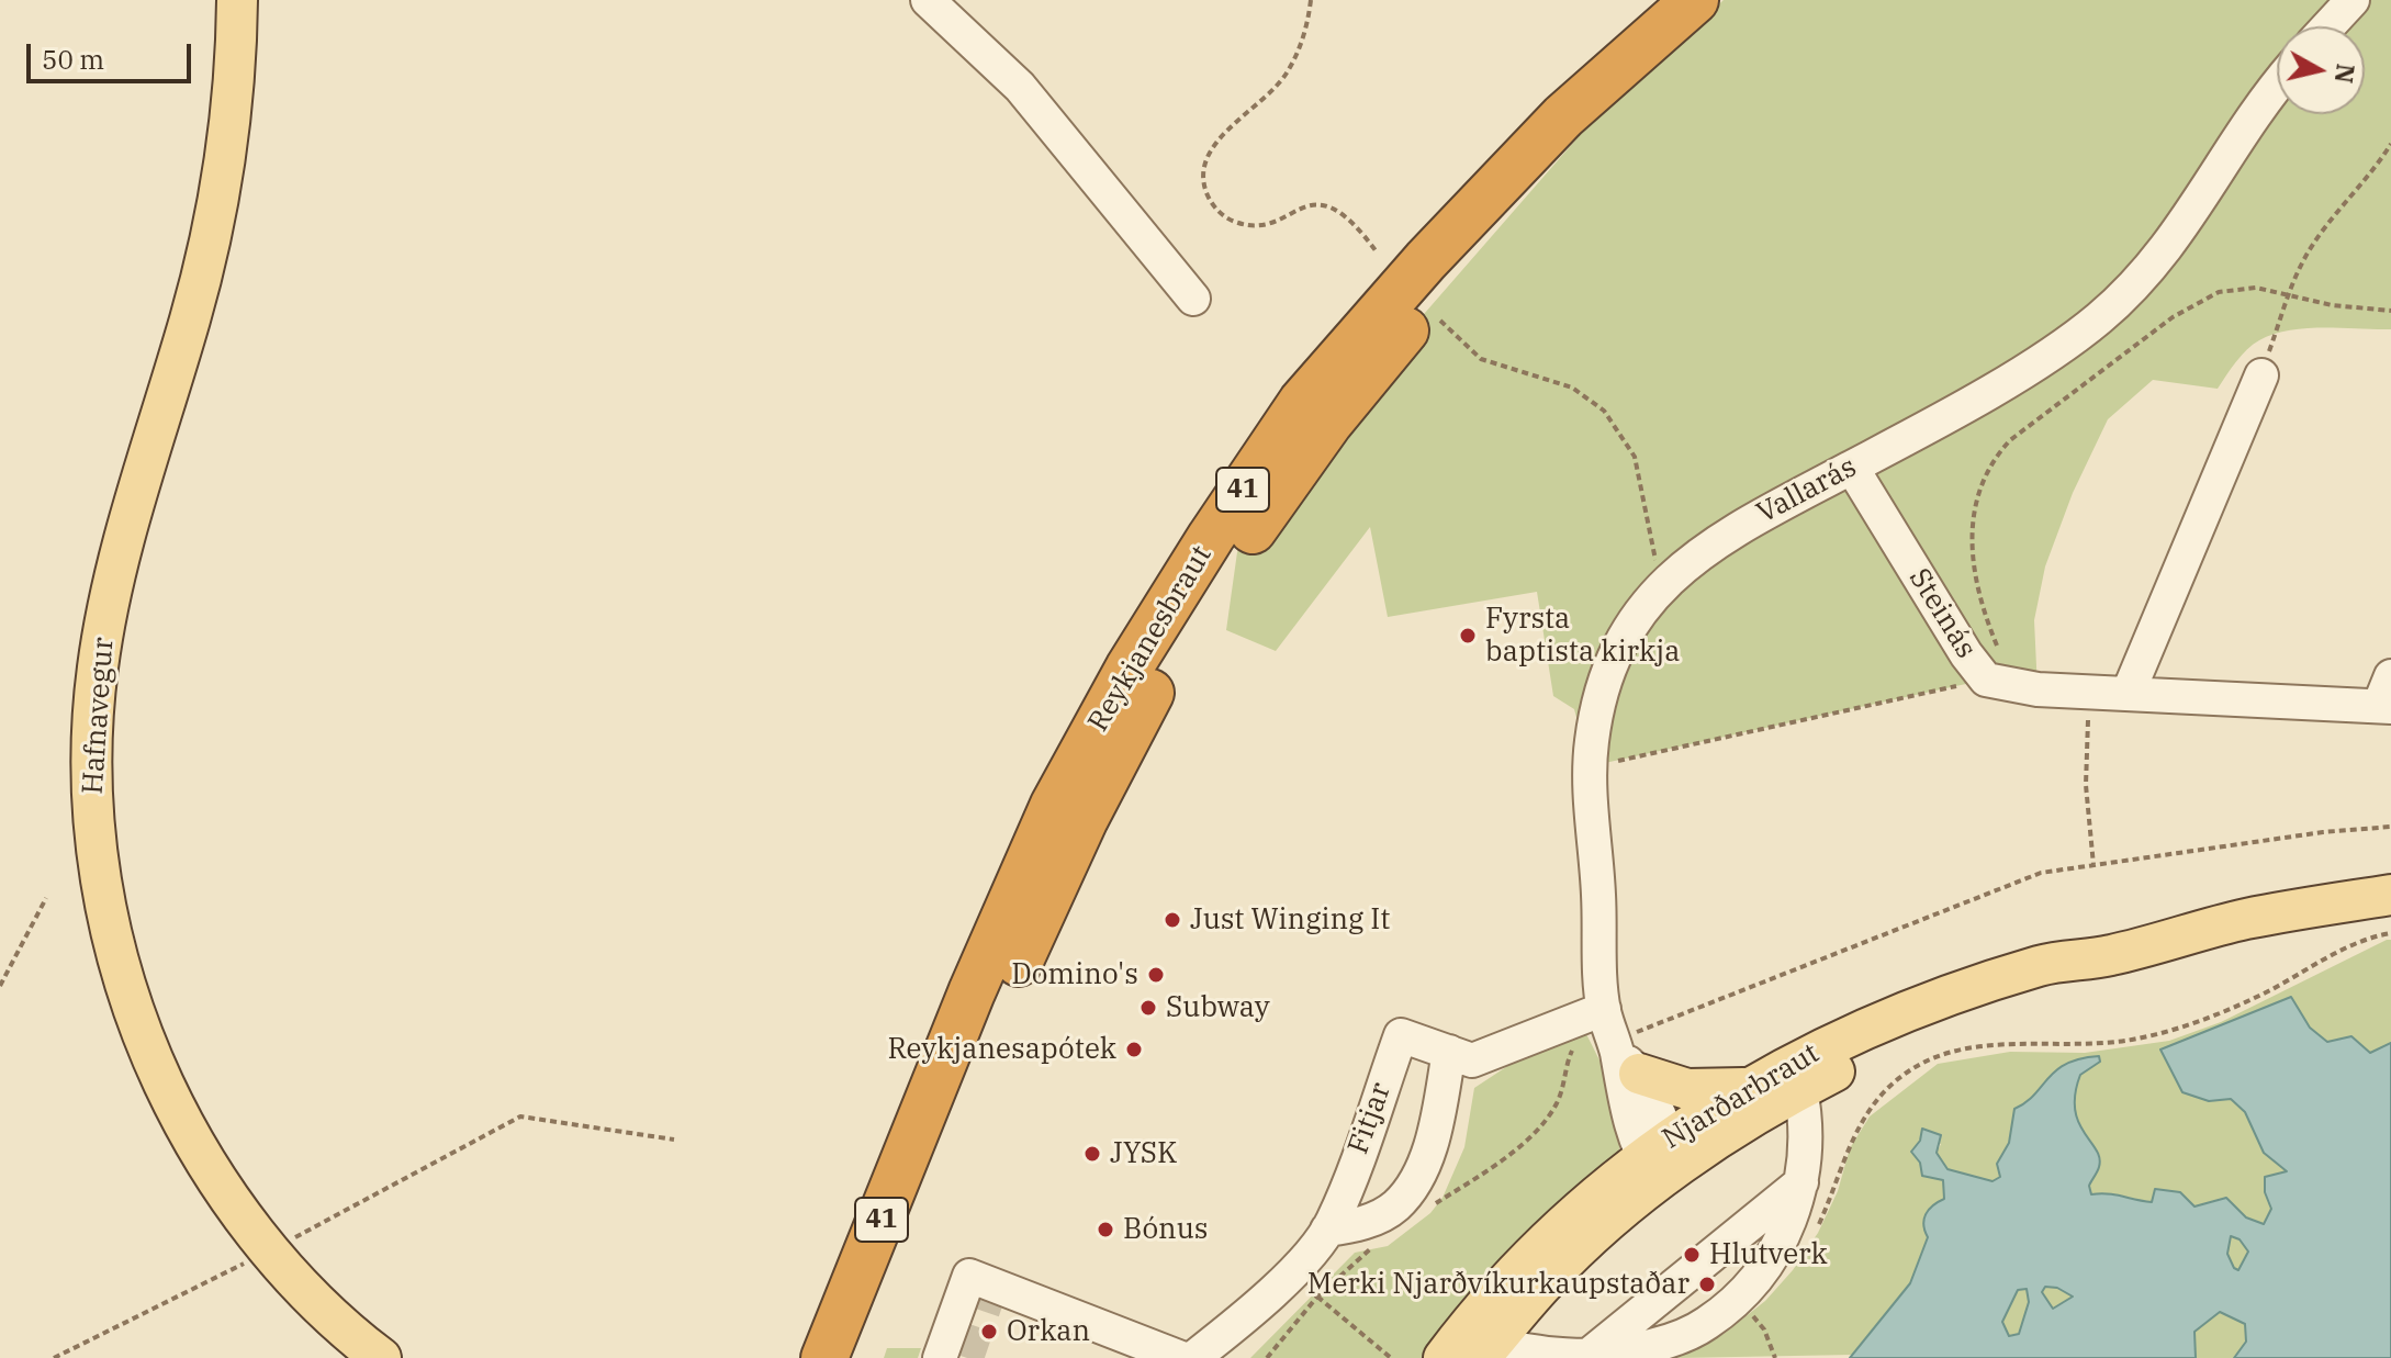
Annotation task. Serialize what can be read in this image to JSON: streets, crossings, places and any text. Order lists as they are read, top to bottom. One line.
{"streets":{"highway":["41","Reykjanesbraut"],"main road":["Hafnavegur","Njarðarbraut"],"street":["Vallarás","Steinás","Fitjar"]},"crossings":[["Vallarás","Steinás"],["Vallarás","Njarðarbraut"],["Vallarás","Fitjar"]],"places":["Fyrsta baptista kirkja","Just Winging It","Domino's","Subway","Reykjanesapótek","JYSK","Bónus","Hlutverk","Merki Njarðvíkurkaupstaðar","Orkan"],"scale_bar":"50 m","north":"right"}
